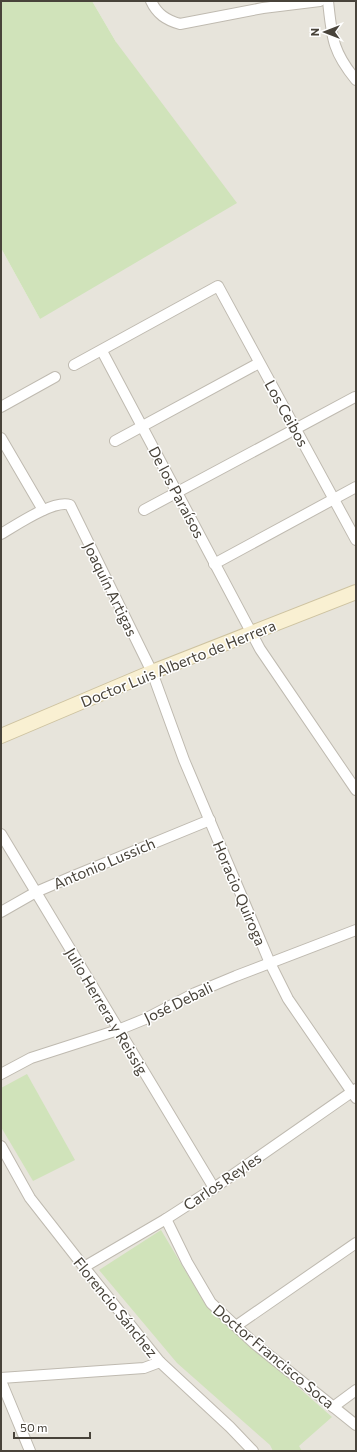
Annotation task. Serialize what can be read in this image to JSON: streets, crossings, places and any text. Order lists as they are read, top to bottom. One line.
{"streets":{"street":["Los Ceibos","De los Paraísos","Joaquín Artigas","Doctor Luis Alberto de Herrera","Antonio Lussich","Horacio Quiroga","José Debali","Julio Herrera y Reissig","Carlos Reyles","Florencio Sánchez","Doctor Francisco Soca"]},"crossings":[["Los Ceibos","De los Paraísos"],["De los Paraísos","Doctor Luis Alberto de Herrera"],["Joaquín Artigas","Doctor Luis Alberto de Herrera"],["Joaquín Artigas","Horacio Quiroga"],["Doctor Luis Alberto de Herrera","Horacio Quiroga"],["Antonio Lussich","Horacio Quiroga"],["Antonio Lussich","Julio Herrera y Reissig"],["Horacio Quiroga","José Debali"],["Horacio Quiroga","Carlos Reyles"],["José Debali","Julio Herrera y Reissig"],["Julio Herrera y Reissig","Carlos Reyles"],["Carlos Reyles","Florencio Sánchez"],["Carlos Reyles","Doctor Francisco Soca"]],"scale_bar":"50 m","north":"left"}
